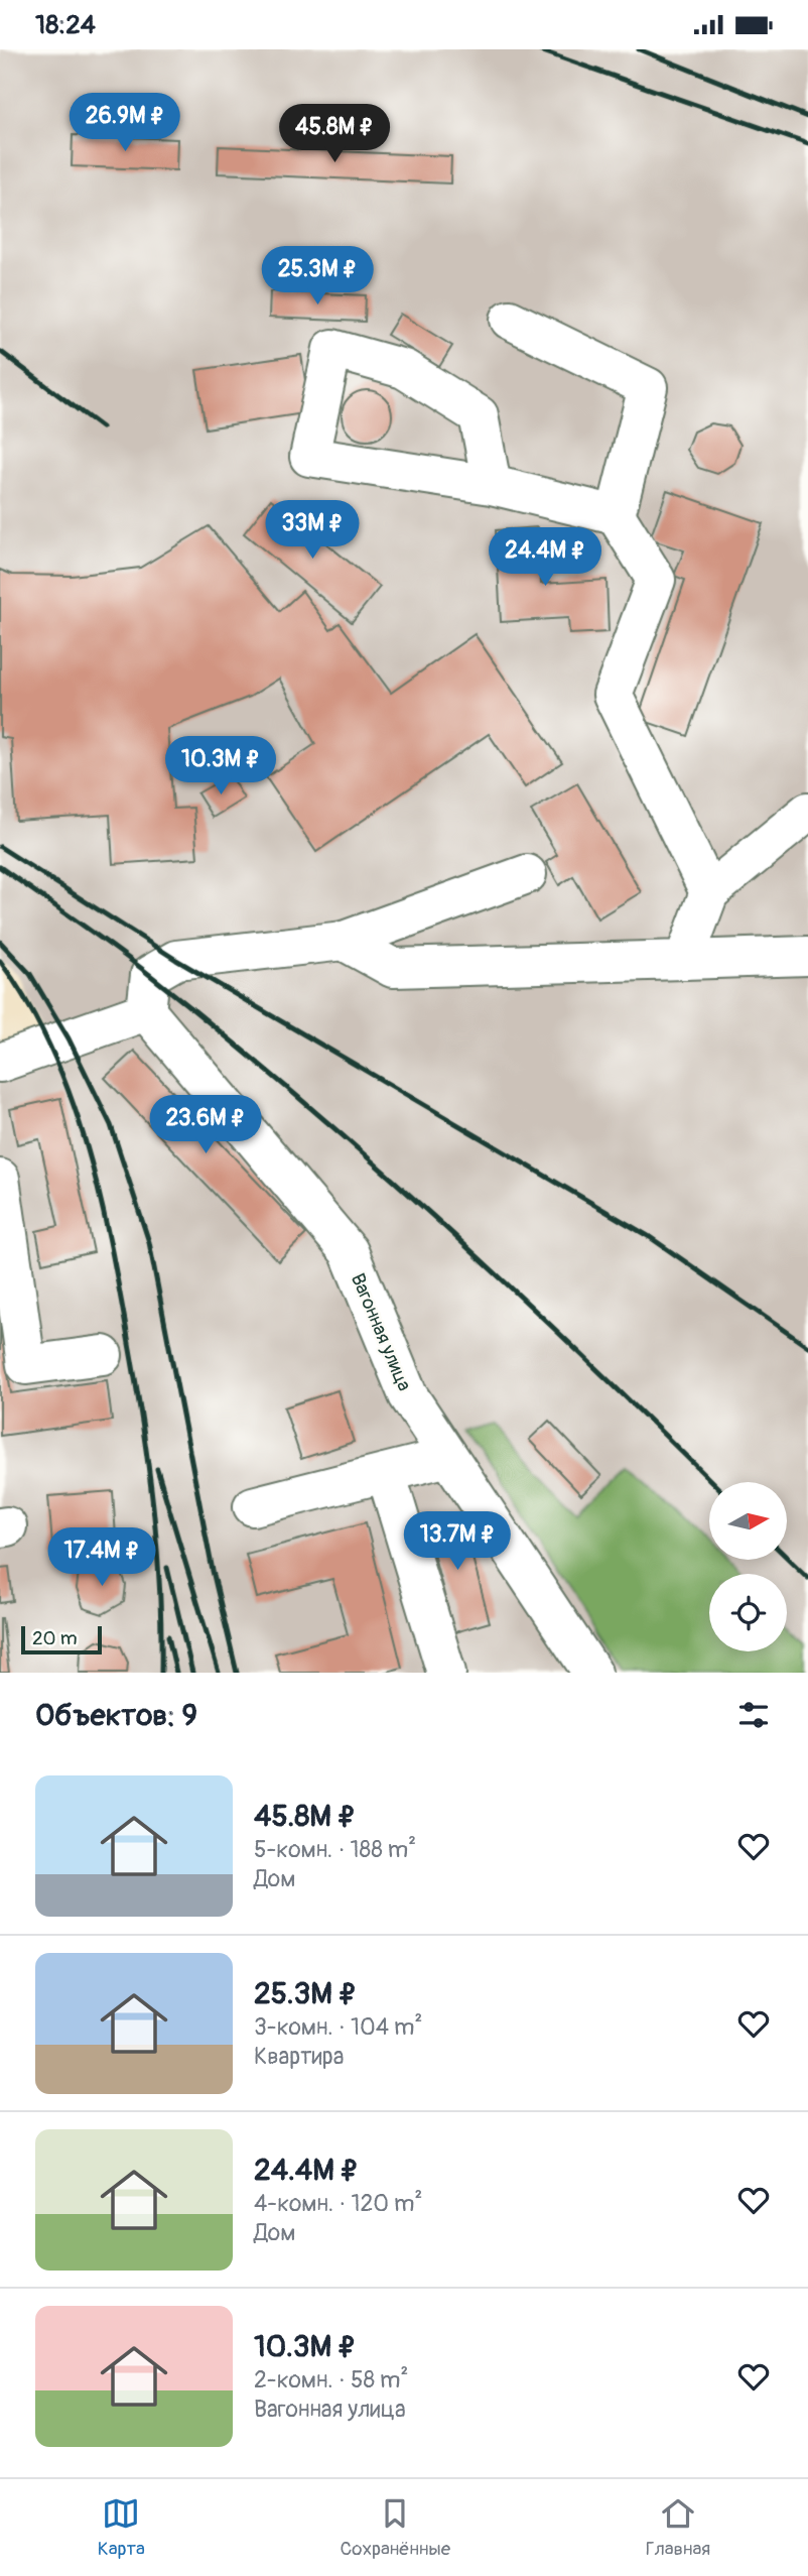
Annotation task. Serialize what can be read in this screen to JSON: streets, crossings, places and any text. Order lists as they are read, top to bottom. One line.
{"streets":{"street":["Вагонная улица"]},"scale_bar":"20 m","north":"right","page":{"status":"18:24","price":["26.9M ₽","45.8M ₽","25.3M ₽","33M ₽","24.4M ₽","10.3M ₽","23.6M ₽","13.7M ₽","17.4M ₽"],"scale":"20 m","heading":"Объектов: 9","list":[{"name":"45.8M ₽","note":"5-комн. · 188 m² · Дом"},{"name":"25.3M ₽","note":"3-комн. · 104 m² · Квартира"},{"name":"24.4M ₽","note":"4-комн. · 120 m² · Дом"},{"name":"10.3M ₽","note":"2-комн. · 58 m² · Вагонная улица"}],"tabs":["Карта","Сохранённые","Главная"]}}
